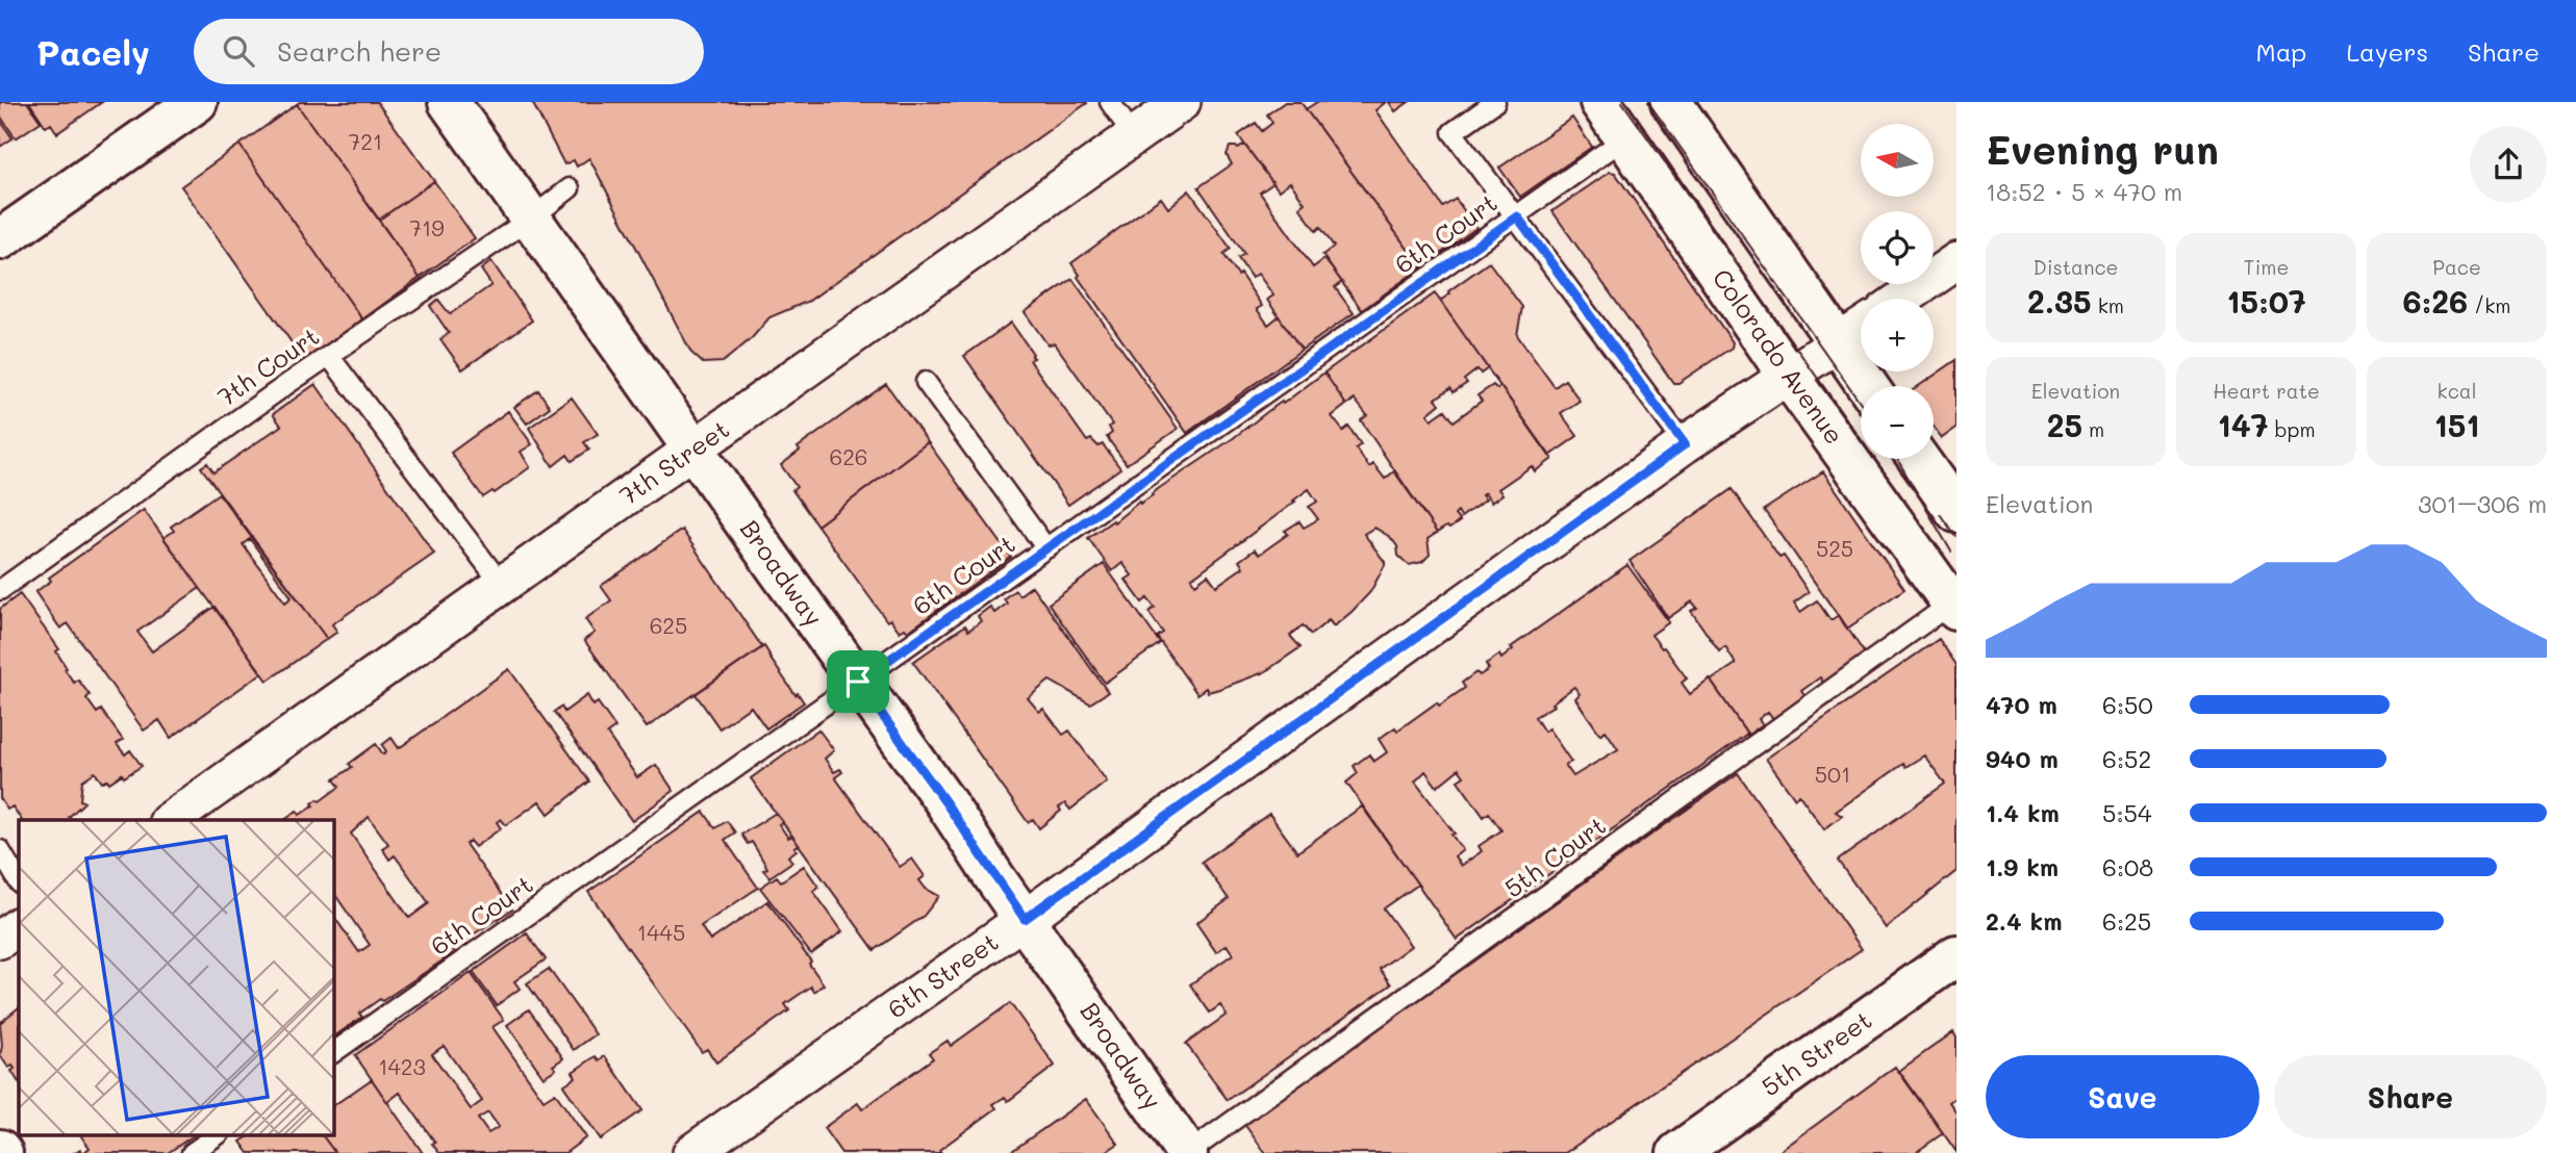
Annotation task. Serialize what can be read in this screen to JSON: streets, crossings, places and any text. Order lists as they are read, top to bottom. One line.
{"streets":{"street":["Colorado Avenue","7th Street","Broadway","6th Street","5th Street"],"lane":["6th Court","7th Court","5th Court"]},"crossings":[["6th Court","Colorado Avenue"],["6th Court","Broadway"],["Colorado Avenue","5th Court"],["Colorado Avenue","6th Street"],["7th Court","Broadway"],["7th Street","Broadway"],["Broadway","5th Court"],["Broadway","6th Street"]],"house_numbers":["721","719","626","525","625","501","1445","1423"],"north":"left","page":{"header":"Pacely","search":"Search here","nav":["Map","Layers","Share"],"heading":["Evening run","18:52 · 5 × 470 m"],"map_buttons":["+","−"],"stats":[["Distance","2.35 km"],["Time","15:07"],["Pace","6:26 /km"],["Elevation","25 m"],["Heart rate","147 bpm"],["kcal","151"]],"chart":["Elevation","301–306 m"],"list":[{"name":"470 m","note":"6:50"},{"name":"940 m","note":"6:52"},{"name":"1.4 km","note":"5:54"},{"name":"1.9 km","note":"6:08"},{"name":"2.4 km","note":"6:25"}],"buttons":["Save","Share"]}}
